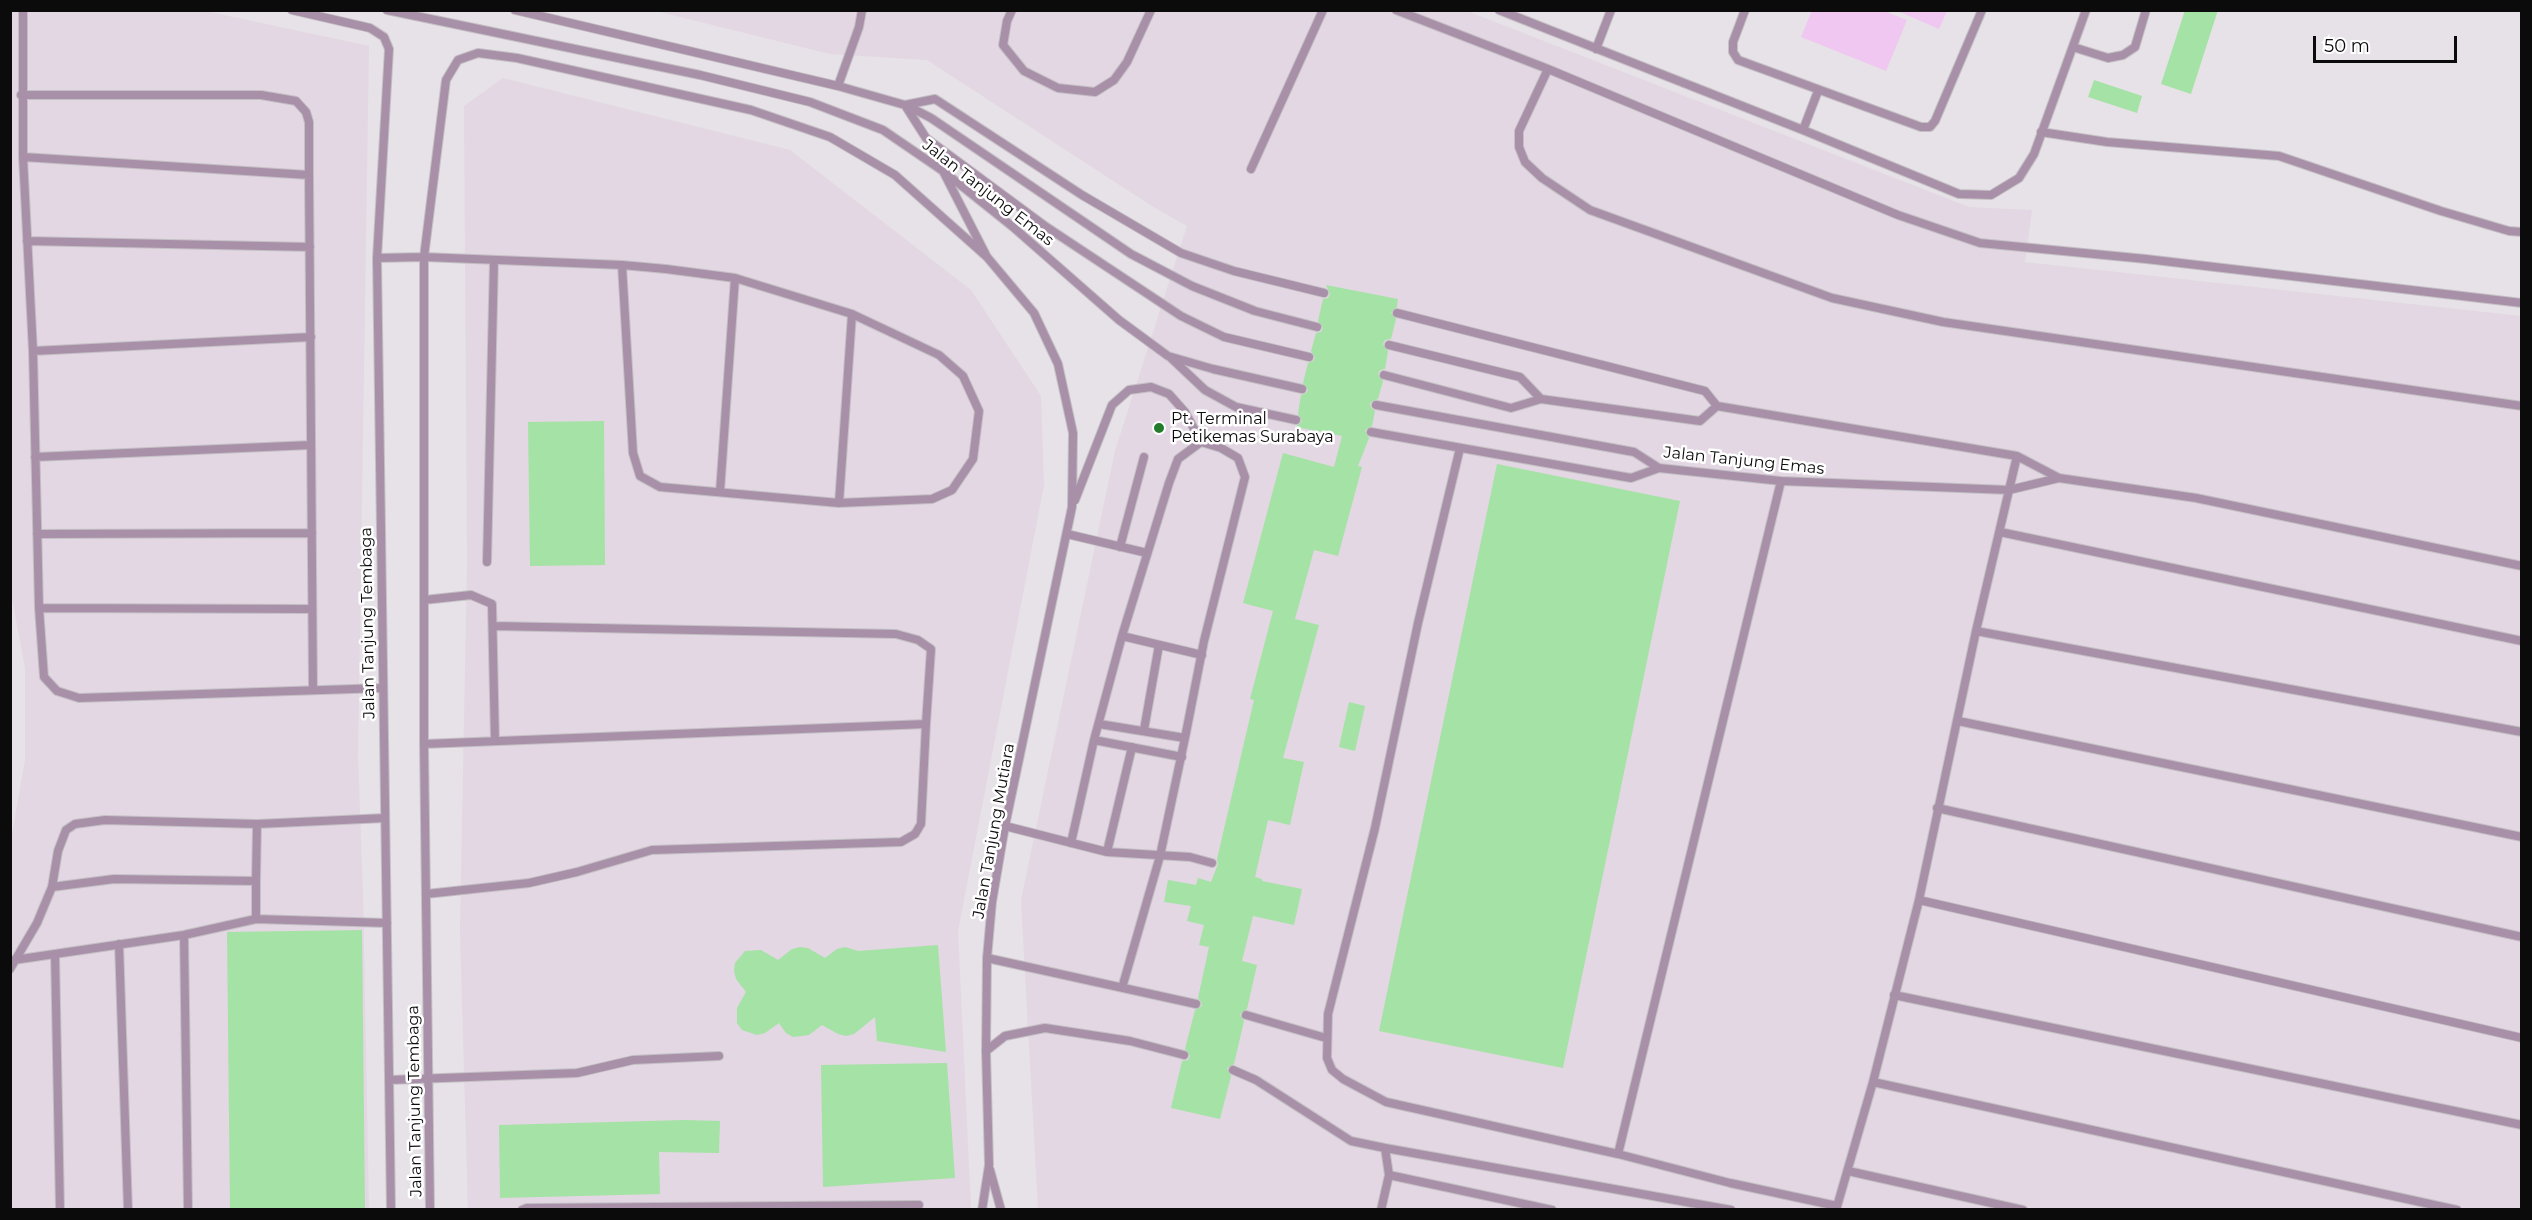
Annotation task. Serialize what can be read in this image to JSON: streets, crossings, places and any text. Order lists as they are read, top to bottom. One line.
{"streets":{"lane":["Jalan Tanjung Emas","Jalan Tanjung Tembaga","Jalan Tanjung Mutiara"]},"crossings":[["Jalan Tanjung Emas","Jalan Tanjung Mutiara"],["Jalan Tanjung Tembaga","Jalan Tanjung Mutiara"]],"places":["Pt. Terminal Petikemas Surabaya"],"scale_bar":"50 m"}
